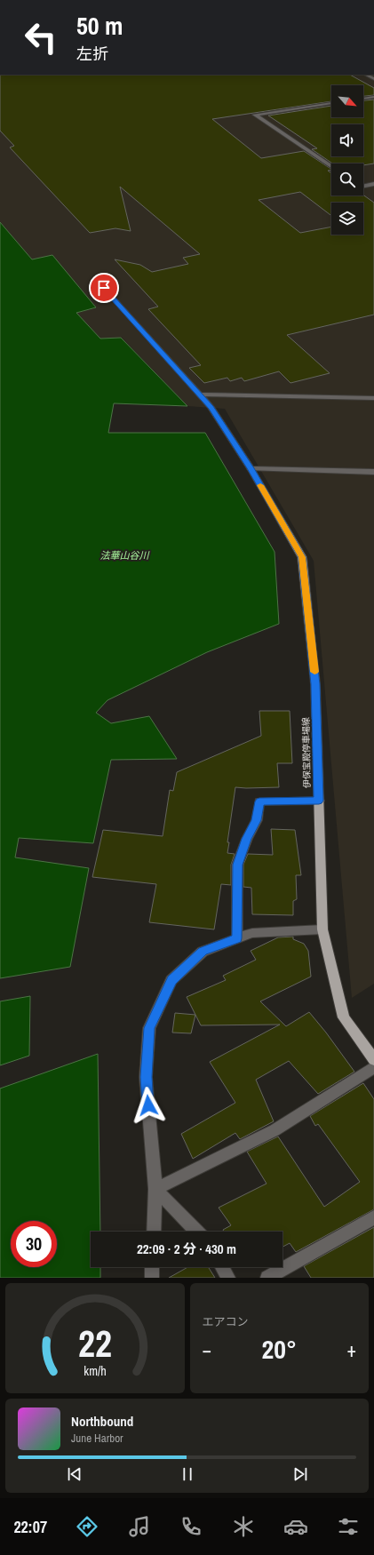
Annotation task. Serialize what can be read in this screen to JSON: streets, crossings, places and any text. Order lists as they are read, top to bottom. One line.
{"streets":{"main road":["伊保宝殿停車場線"]},"water":["法華山谷川"],"north":"bottom right","page":{"turn":["50 m","左折"],"limit":"30","trip":"22:09 · 2 分 · 430 m","tile":"エアコン","heat":["−","20°","+"],"song":["Northbound","June Harbor"],"tabs":"22:07","gauge":["22","km/h"]}}
